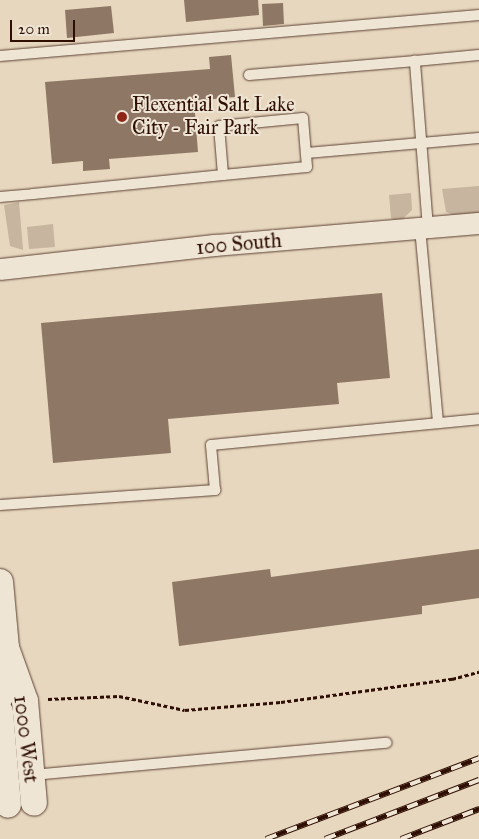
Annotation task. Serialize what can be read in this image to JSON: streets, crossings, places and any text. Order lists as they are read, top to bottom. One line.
{"streets":{"street":["100 South","1000 West"]},"places":["Flexential Salt Lake City - Fair Park"],"scale_bar":"20 m"}
